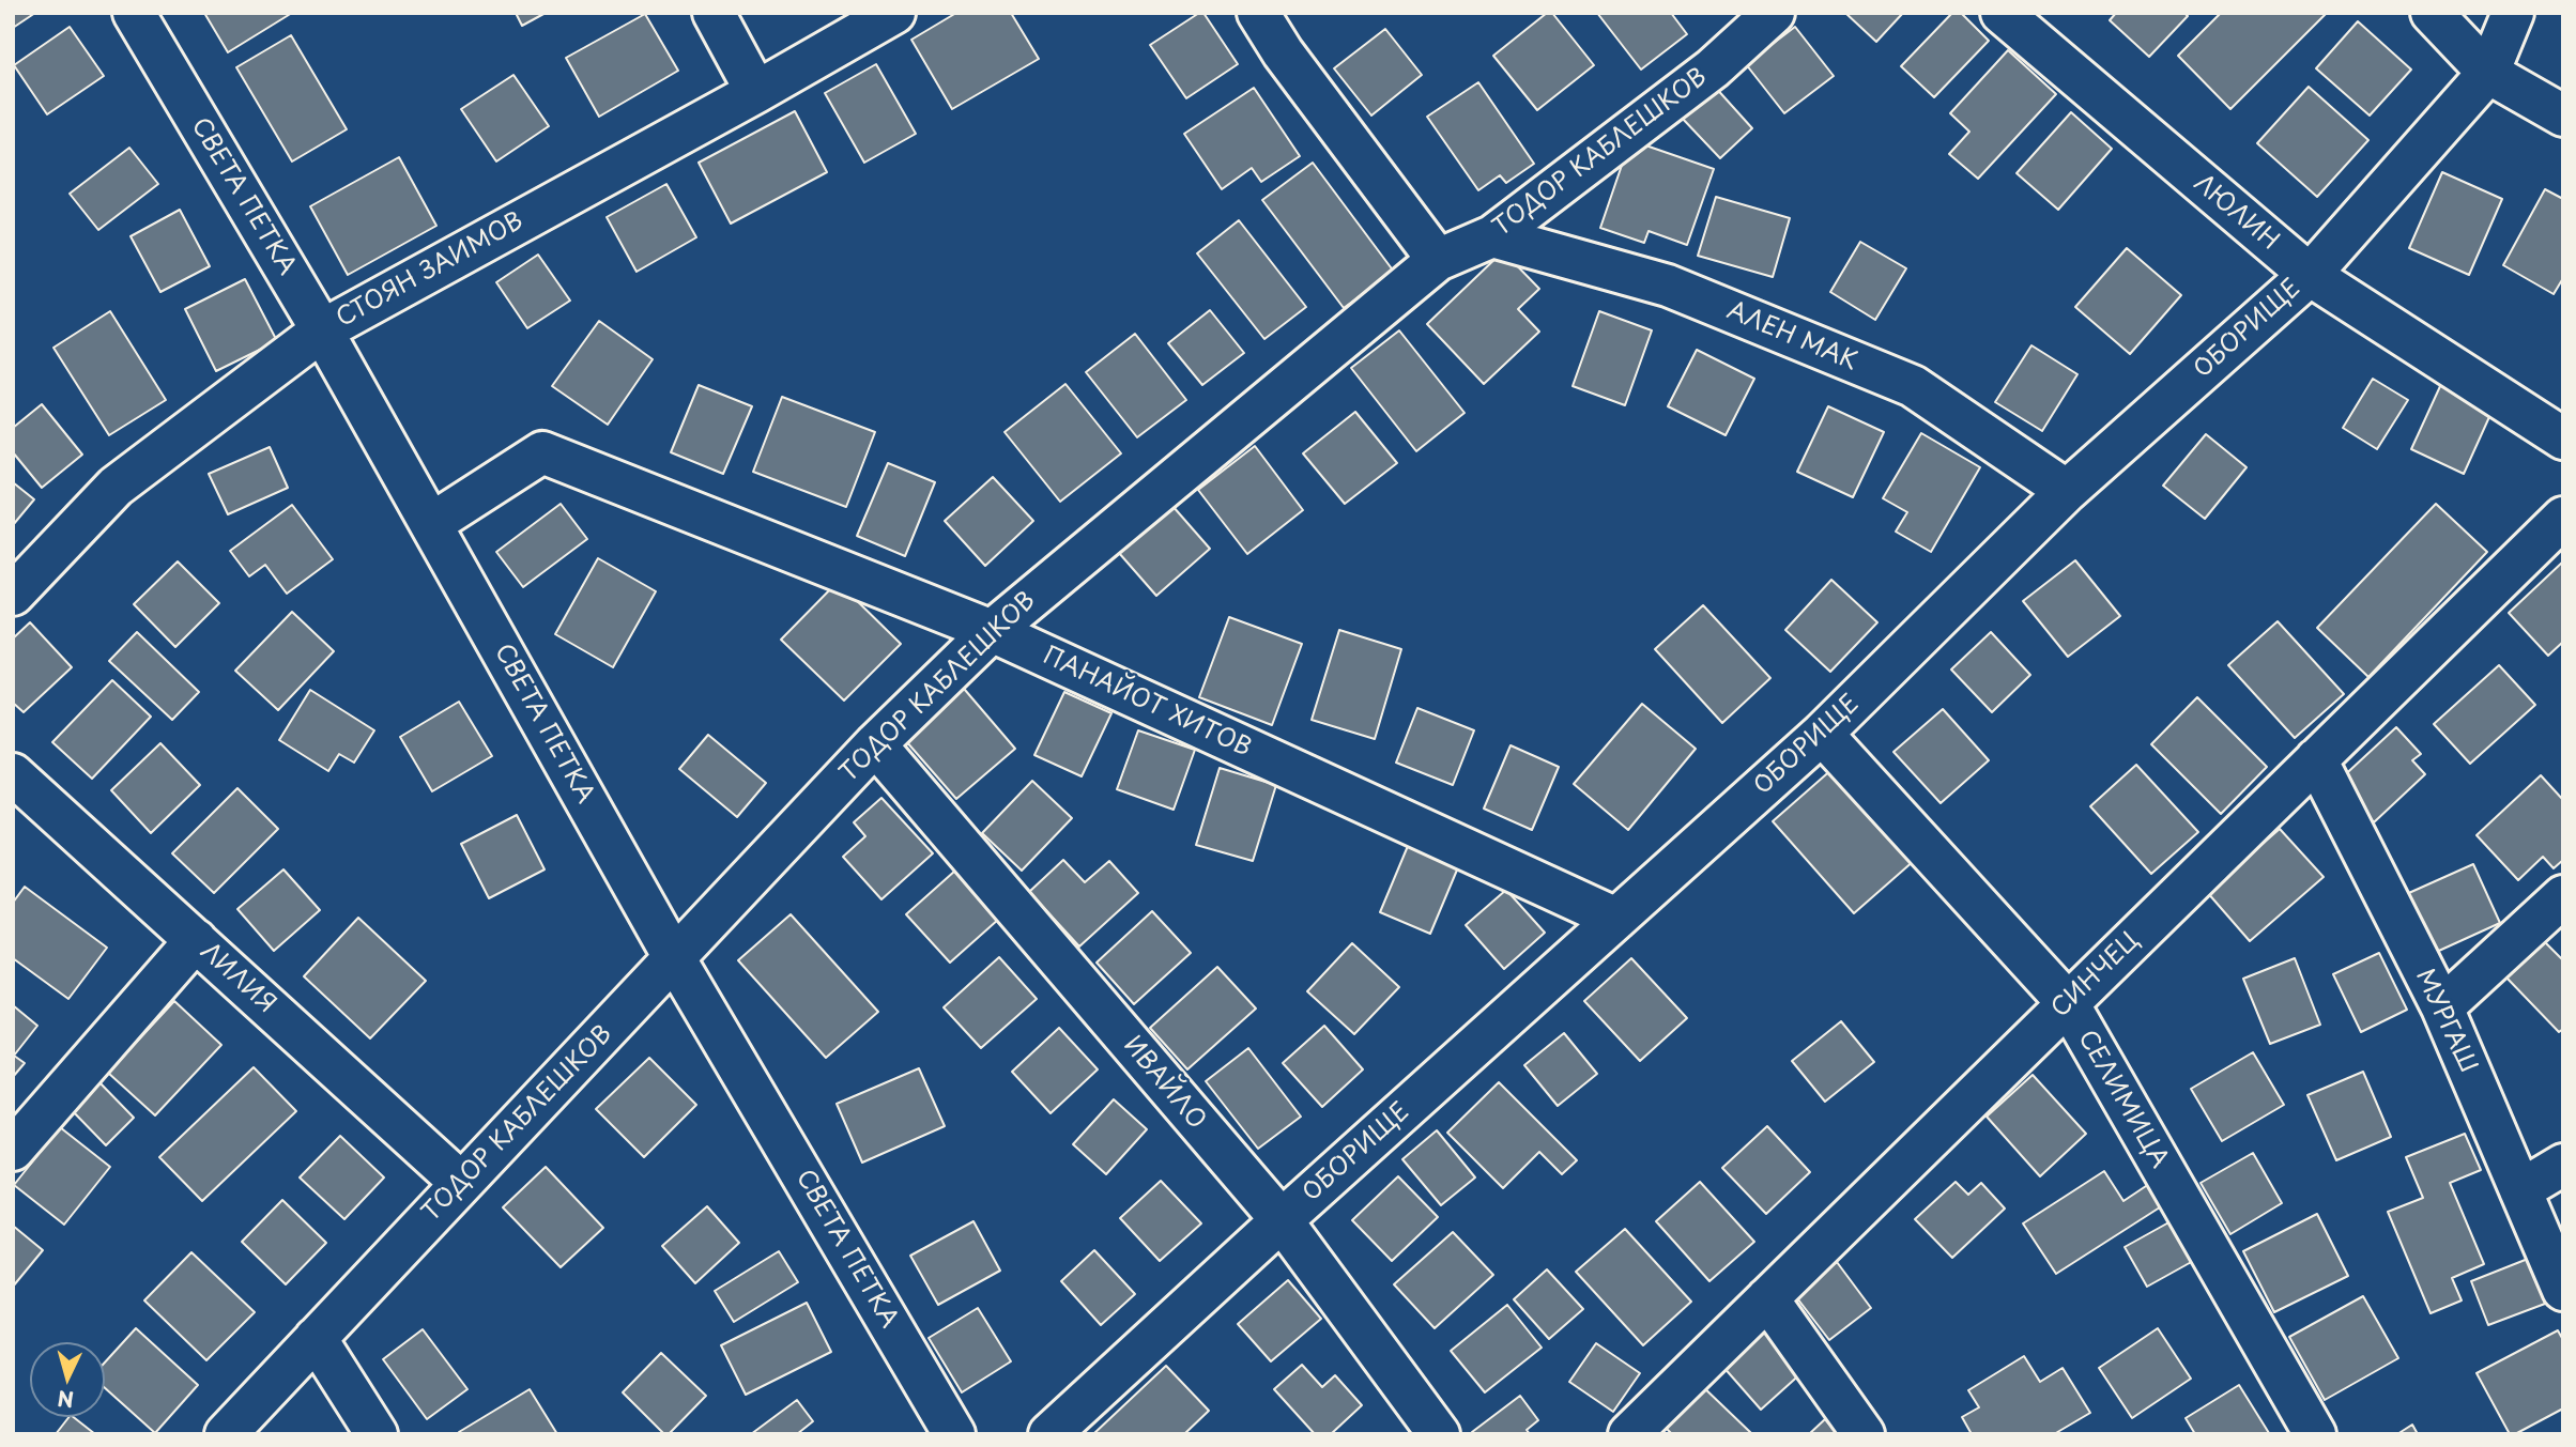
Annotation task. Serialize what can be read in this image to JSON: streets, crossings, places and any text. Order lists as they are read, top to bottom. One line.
{"streets":{"street":["ТОДОР КАБЛЕШКОВ","СВЕТА ПЕТКА","ЛЮЛИН","СТОЯН ЗАИМОВ","ОБОРИЩЕ","АЛЕН МАК","ПАНАЙОТ ХИТОВ","СИНЧЕЦ","ЛИЛИЯ","МУРГАШ","ИВАЙЛО","СЕЛИМИЦА"]},"crossings":[["ТОДОР КАБЛЕШКОВ","СВЕТА ПЕТКА"],["ТОДОР КАБЛЕШКОВ","АЛЕН МАК"],["ТОДОР КАБЛЕШКОВ","ПАНАЙОТ ХИТОВ"],["ТОДОР КАБЛЕШКОВ","ЛИЛИЯ"],["ТОДОР КАБЛЕШКОВ","ИВАЙЛО"],["СВЕТА ПЕТКА","СТОЯН ЗАИМОВ"],["СВЕТА ПЕТКА","ПАНАЙОТ ХИТОВ"],["ЛЮЛИН","ОБОРИЩЕ"],["ОБОРИЩЕ","АЛЕН МАК"],["ОБОРИЩЕ","ПАНАЙОТ ХИТОВ"],["ОБОРИЩЕ","ИВАЙЛО"],["ОБОРИЩЕ","СЕЛИМИЦА"],["СИНЧЕЦ","МУРГАШ"],["СИНЧЕЦ","СЕЛИМИЦА"]],"north":"bottom"}
